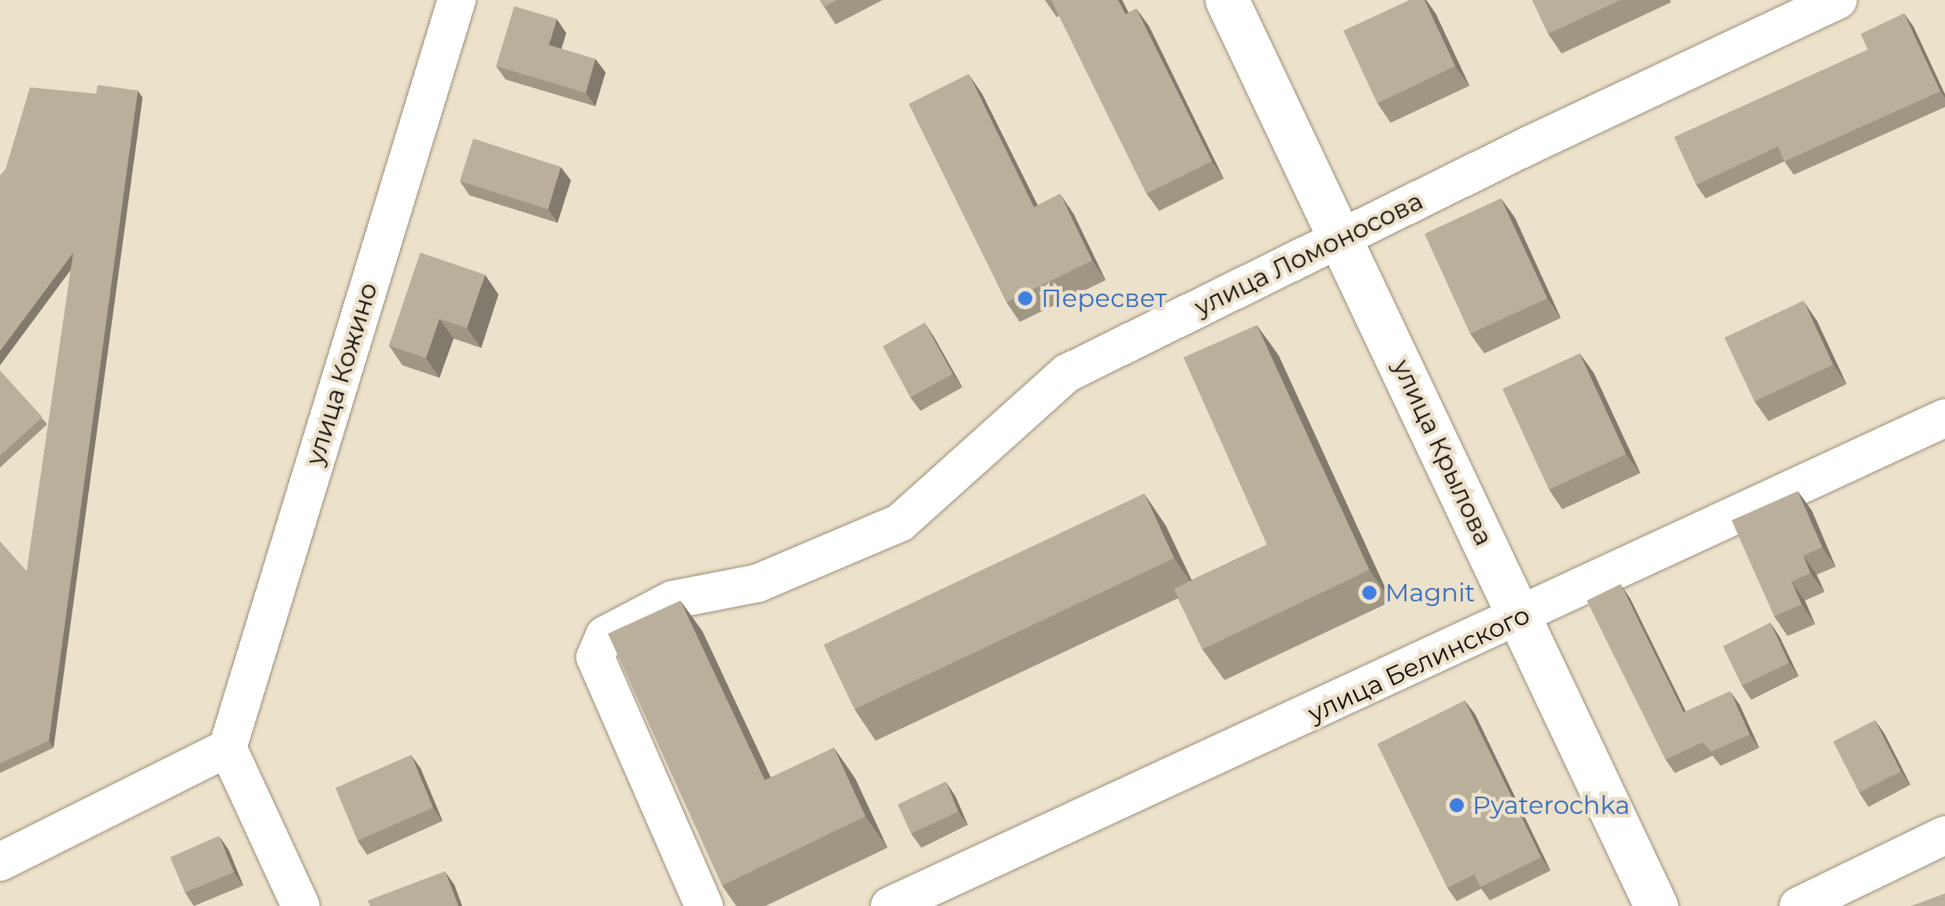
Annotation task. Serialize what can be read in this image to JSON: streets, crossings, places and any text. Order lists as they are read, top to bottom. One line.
{"streets":{"main road":["улица Крылова"],"street":["улица Ломоносова","улица Кожино","улица Белинского"]},"crossings":[["улица Ломоносова","улица Крылова"],["улица Крылова","улица Белинского"]],"places":["Пересвет","Magnit","Pyaterochka"]}
